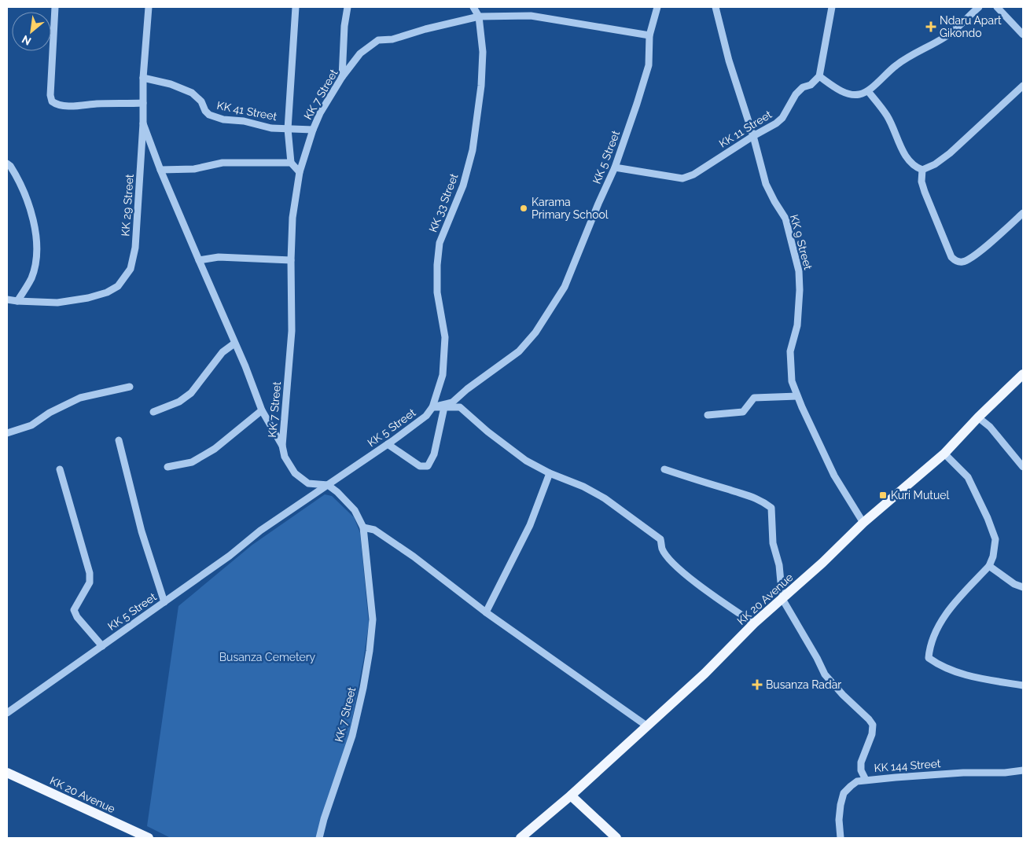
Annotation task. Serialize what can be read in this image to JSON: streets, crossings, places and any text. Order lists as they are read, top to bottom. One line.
{"streets":{"main road":["KK 20 Avenue"],"street":["KK 7 Street","KK 41 Street","KK 11 Street","KK 5 Street","KK 33 Street","KK 29 Street","KK 9 Street","KK 144 Street"]},"crossings":[["KK 7 Street","KK 41 Street"],["KK 7 Street","KK 5 Street"],["KK 7 Street","KK 33 Street"],["KK 7 Street","KK 29 Street"],["KK 41 Street","KK 29 Street"],["KK 11 Street","KK 5 Street"],["KK 11 Street","KK 9 Street"],["KK 5 Street","KK 33 Street"],["KK 9 Street","KK 20 Avenue"],["KK 20 Avenue","KK 144 Street"]],"parks":["Busanza Cemetery"],"places":{"health":["Ndaru Apart Gikondo","Busanza Radar"],"other":["Karama Primary School"],"transit":["Kuri Mutuel"]},"north":"bottom left"}
